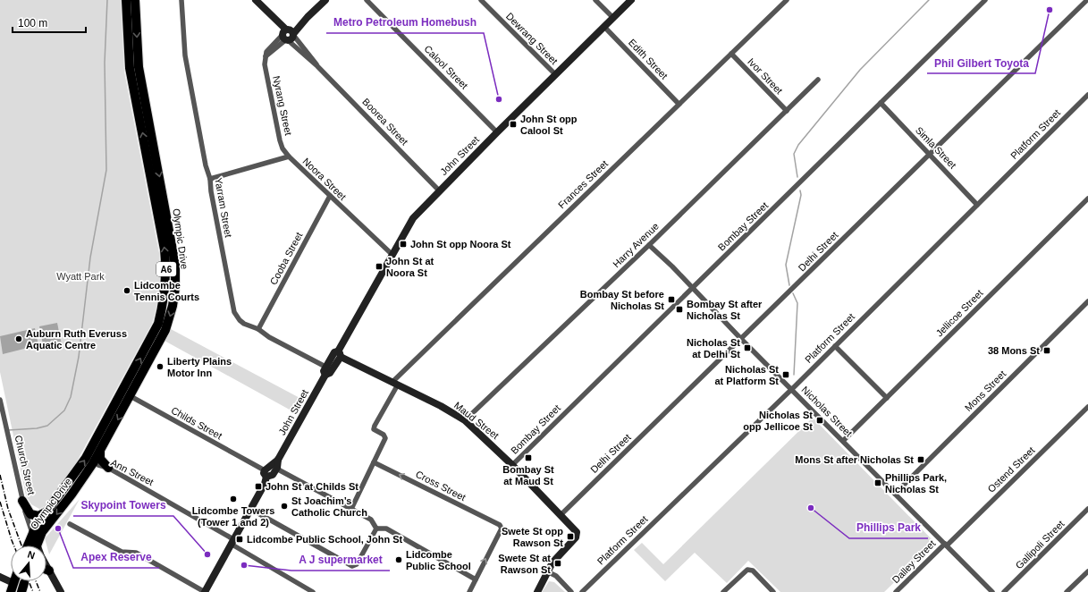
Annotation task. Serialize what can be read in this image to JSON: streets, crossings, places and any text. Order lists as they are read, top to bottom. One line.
{"streets":{"highway":["Olympic Drive","A6","Church Street"],"street":["Dewrang Street","Edith Street","Calool Street","Ivor Street","Nyrang Street","Boorea Street","Platform Street","Simla Street","John Street","Noora Street","Frances Street","Yarram Street","Bombay Street","Harry Avenue","Delhi Street","Cooba Street","Jellicoe Street","Mons Street","Nicholas Street","Maud Street","Childs Street","Ostend Street","Ann Street","Cross Street","Gallipoli Street","Dalley Street"]},"crossings":[["Dewrang Street","John Street"],["Edith Street","John Street"],["Edith Street","Frances Street"],["Calool Street","John Street"],["Ivor Street","Frances Street"],["Ivor Street","Harry Avenue"],["Nyrang Street","Boorea Street"],["Nyrang Street","Noora Street"],["Boorea Street","John Street"],["Platform Street","Simla Street"],["Platform Street","Nicholas Street"],["Simla Street","Bombay Street"],["Simla Street","Delhi Street"],["John Street","Noora Street"],["John Street","Maud Street"],["John Street","Childs Street"],["John Street","Ann Street"],["Noora Street","Yarram Street"],["Noora Street","Cooba Street"],["Frances Street","Maud Street"],["Frances Street","Cross Street"],["Yarram Street","Cooba Street"],["Bombay Street","Nicholas Street"],["Bombay Street","Maud Street"],["Olympic Drive","Childs Street"],["Olympic Drive","Church Street"],["Harry Avenue","Nicholas Street"],["Harry Avenue","Maud Street"],["Delhi Street","Nicholas Street"],["Delhi Street","Maud Street"],["Jellicoe Street","Nicholas Street"],["Mons Street","Nicholas Street"],["Nicholas Street","Ostend Street"],["Nicholas Street","Dalley Street"],["Ostend Street","Dalley Street"]],"parks":["Wyatt Park"],"places":{"other":["Phil Gilbert Toyota","Metro Petroleum Homebush","Lidcombe Tennis Courts","Auburn Ruth Everuss Aquatic Centre","Liberty Plains Motor Inn","Lidcombe Towers (Tower 1 and 2)","St Joachim’s Catholic Church","Phillips Park","Apex Reserve","Skypoint Towers","Lidcombe Public School","A J supermarket"],"transit":["John St opp Calool St","John St opp Noora St","John St at Noora St","Bombay St before Nicholas St","Bombay St after Nicholas St","Nicholas St at Delhi St","38 Mons St","Nicholas St at Platform St","Nicholas St opp Jellicoe St","Bombay St at Maud St","Mons St after Nicholas St","Phillips Park, Nicholas St","John St at Childs St","Swete St opp Rawson St","Lidcombe Public School, John St","Swete St at Rawson St"]},"scale_bar":"100 m","north":"top"}
